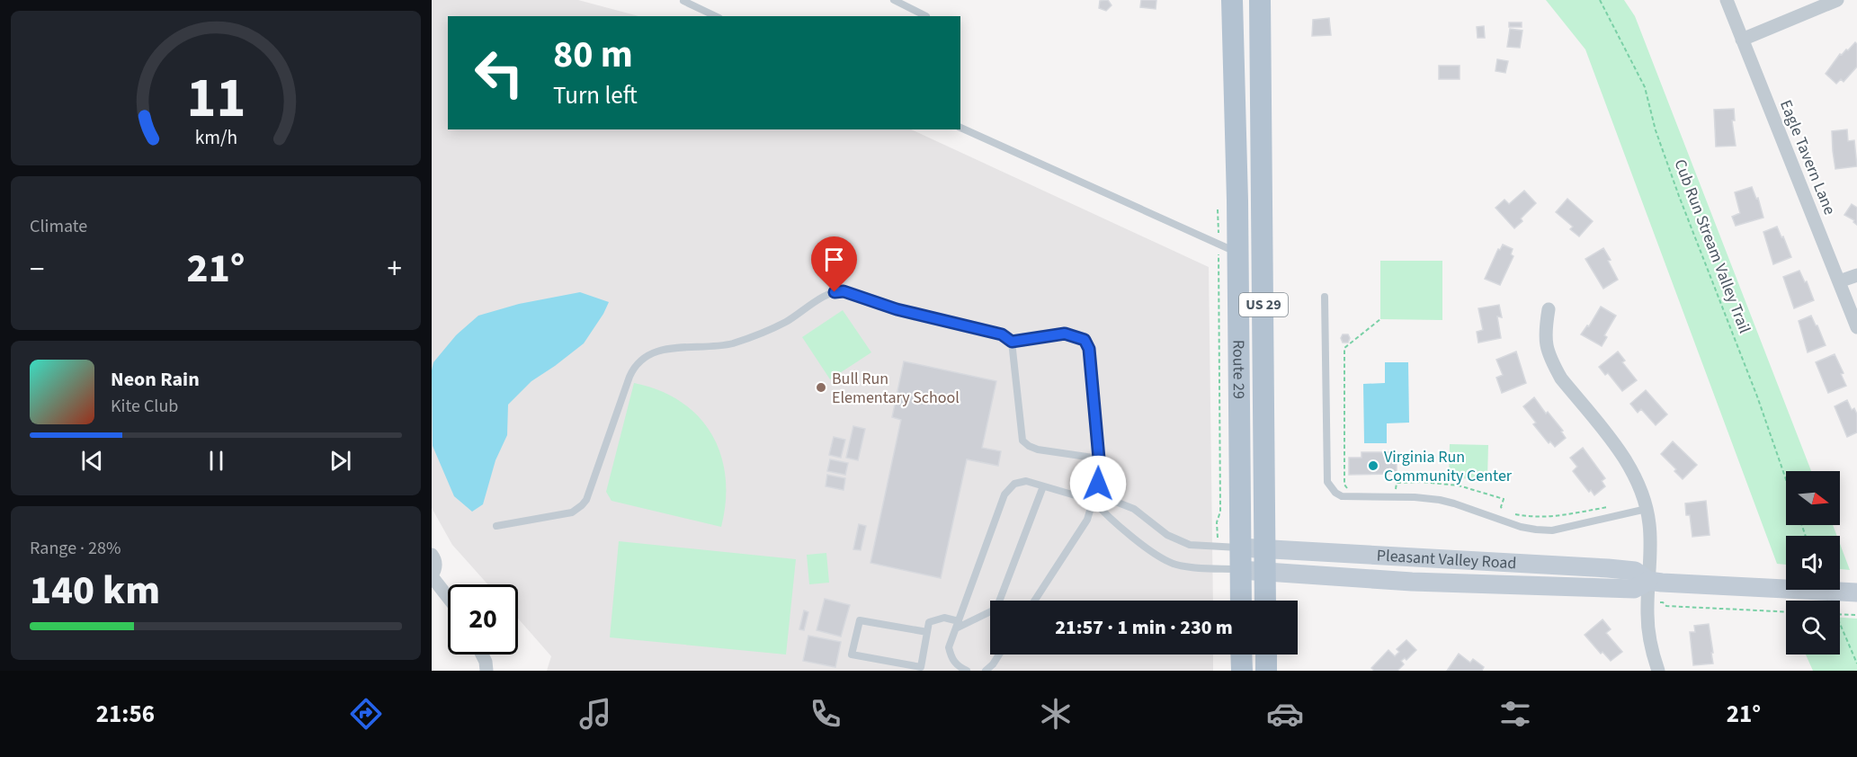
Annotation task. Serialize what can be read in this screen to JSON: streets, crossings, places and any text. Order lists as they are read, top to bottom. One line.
{"streets":{"main road":["US 29","Route 29","Pleasant Valley Road"],"street":["Eagle Tavern Lane"],"path":["Cub Run Stream Valley Trail"]},"crossings":[["Route 29","Pleasant Valley Road"]],"places":["Bull Run Elementary School","Virginia Run Community Center"],"north":"right","page":{"turn":["80 m","Turn left"],"tile":["Climate",["Range · 28%","140 km"]],"heat":["−","21°","+"],"song":["Neon Rain","Kite Club"],"limit":"20","trip":"21:57 · 1 min · 230 m","tabs":["21:56","21°"],"gauge":["11","km/h"]}}
